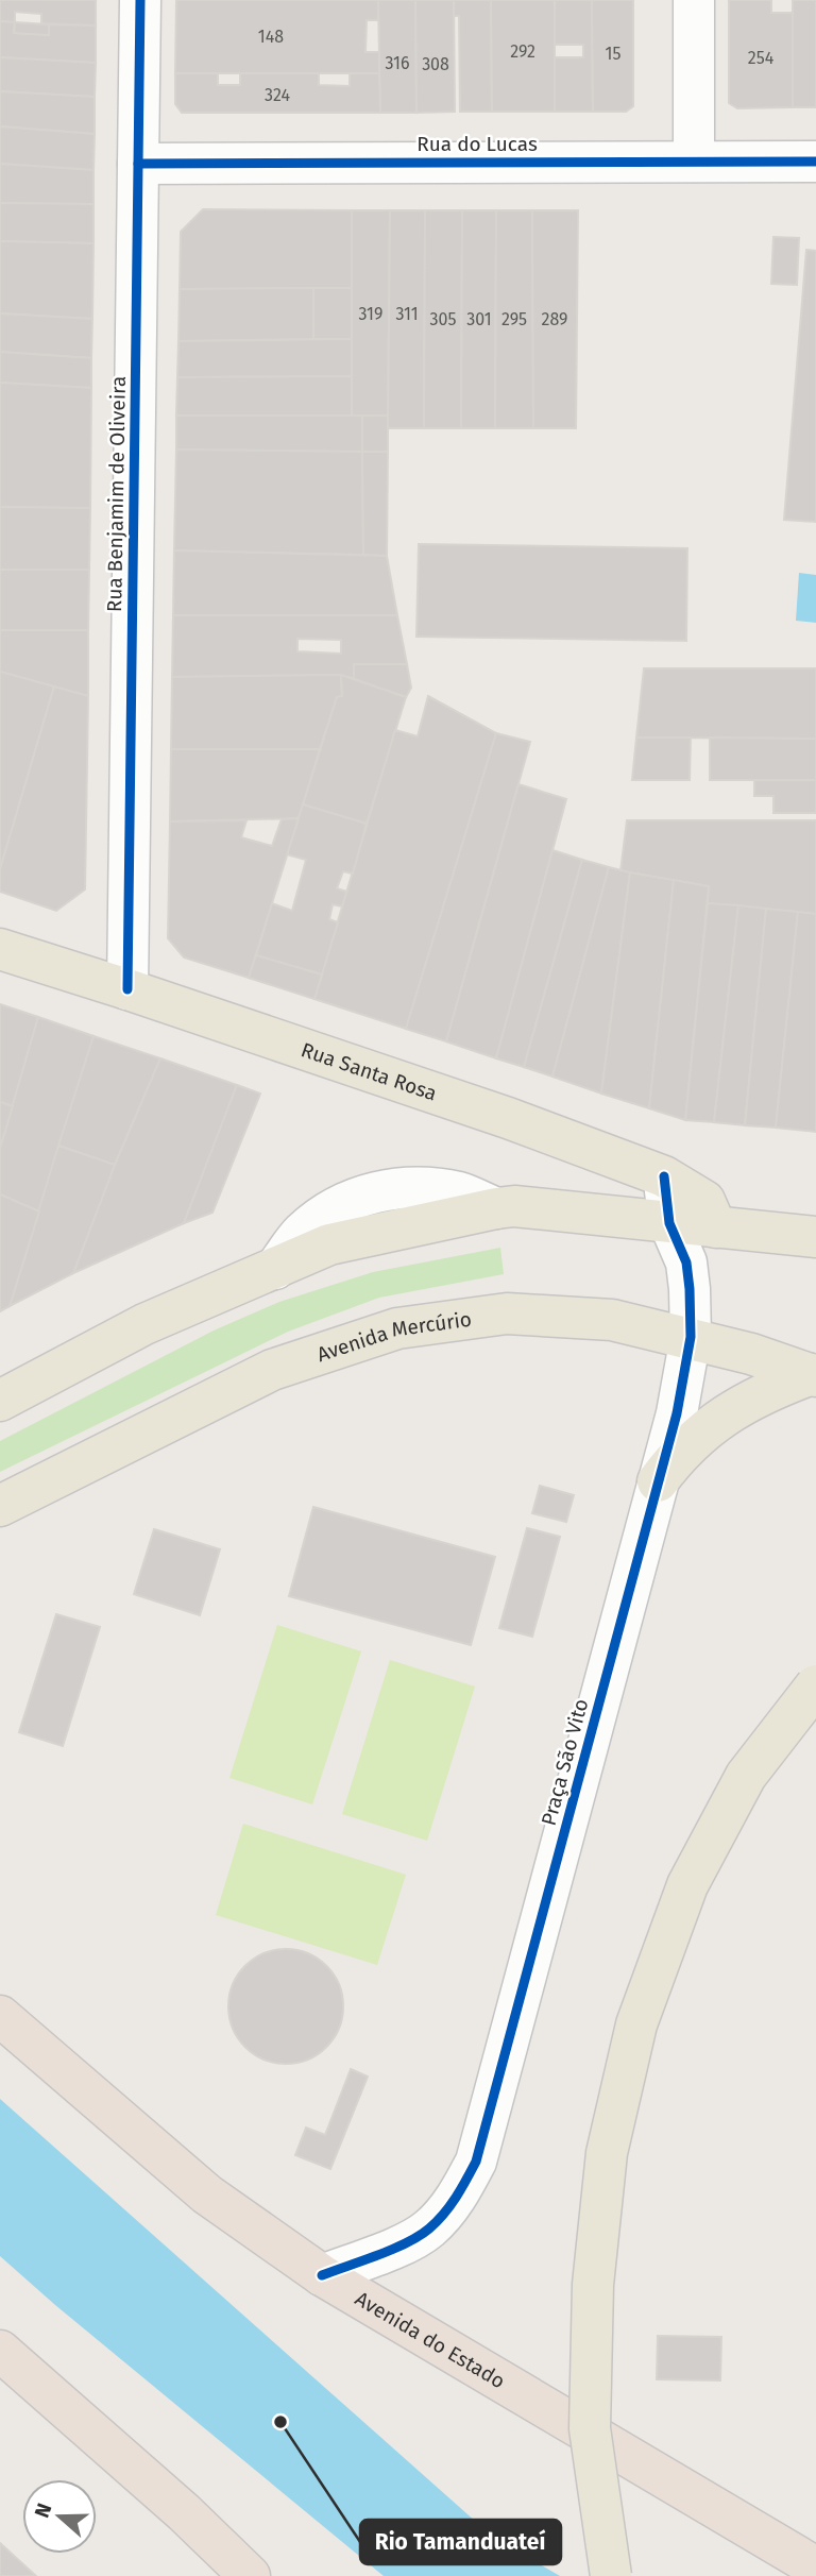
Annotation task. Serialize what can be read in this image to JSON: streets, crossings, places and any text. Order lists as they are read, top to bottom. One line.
{"streets":{"highway":["Avenida do Estado"],"main road":["Rua Santa Rosa","Avenida Mercúrio"],"street":["Rua do Lucas","Rua Benjamim de Oliveira","Praça São Vito"]},"crossings":[["Rua do Lucas","Rua Benjamim de Oliveira"],["Rua Benjamim de Oliveira","Rua Santa Rosa"],["Rua Santa Rosa","Praça São Vito"],["Avenida Mercúrio","Praça São Vito"],["Praça São Vito","Avenida do Estado"]],"places":["Rio Tamanduateí"],"house_numbers":["148","292","15","254","316","308","324","319","311","305","301","295","289"],"north":"left"}
